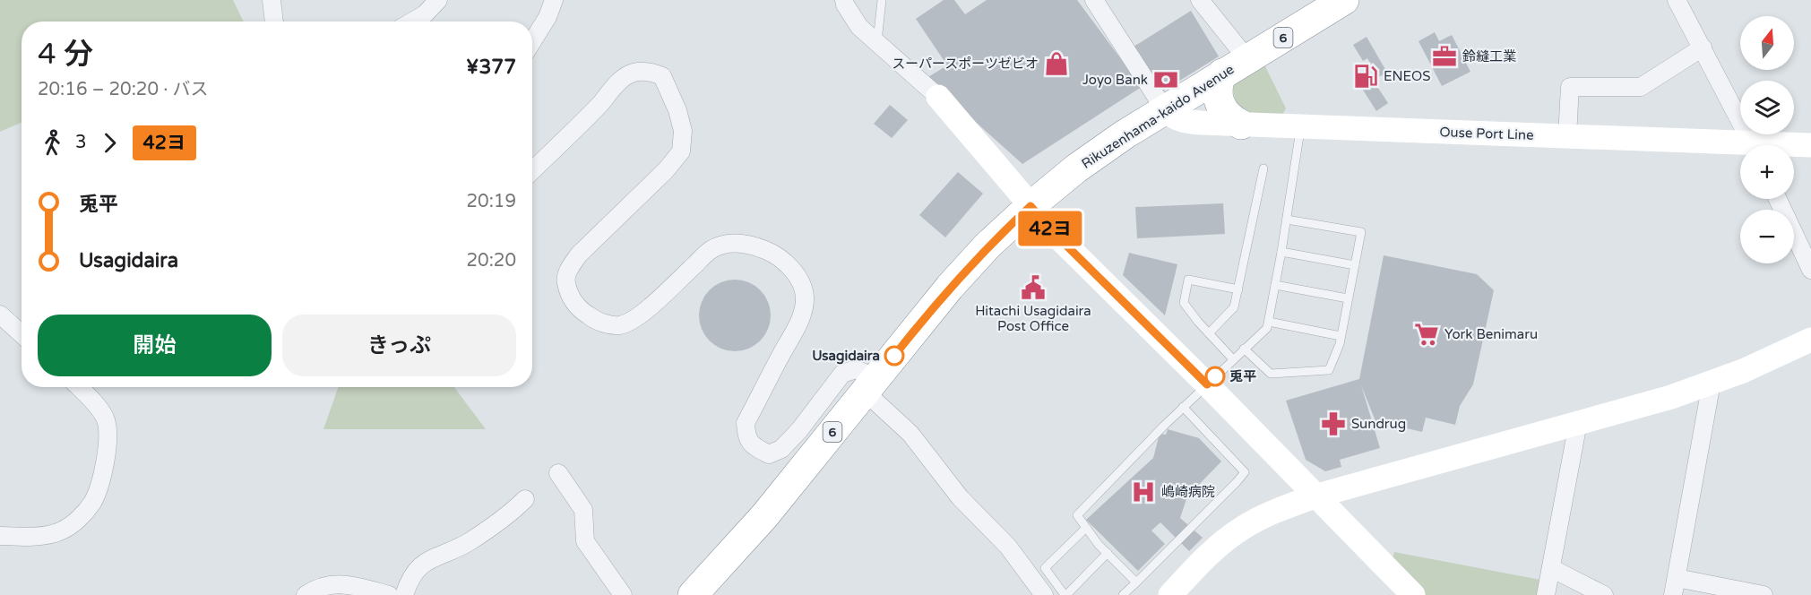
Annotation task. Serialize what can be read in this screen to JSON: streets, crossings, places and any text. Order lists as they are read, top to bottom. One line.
{"streets":{"highway":["6","Rikuzenhama-kaido Avenue"],"street":["Ouse Port Line"]},"crossings":[["Rikuzenhama-kaido Avenue","Ouse Port Line"]],"places":{"office":["鈴縫工業"],"shop":["スーパースポーツゼビオ"],"fuel station":["ENEOS"],"bank":["Joyo Bank"],"public building":["Hitachi Usagidaira Post Office"],"supermarket":["York Benimaru"],"other":["Usagidaira","兎平"],"pharmacy":["Sundrug"],"hospital":["嶋崎病院"]},"lines":["bus line 42ヨ"],"north":"top","page":{"on_map":"42ヨ","map_buttons":["+","−"],"heading":["4 分","20:16 – 20:20 · バス","¥377"],"legs":["3","42ヨ"],"list":[{"name":"兎平","value":"20:19"},{"name":"Usagidaira","value":"20:20"}],"buttons":["開始","きっぷ"]}}
